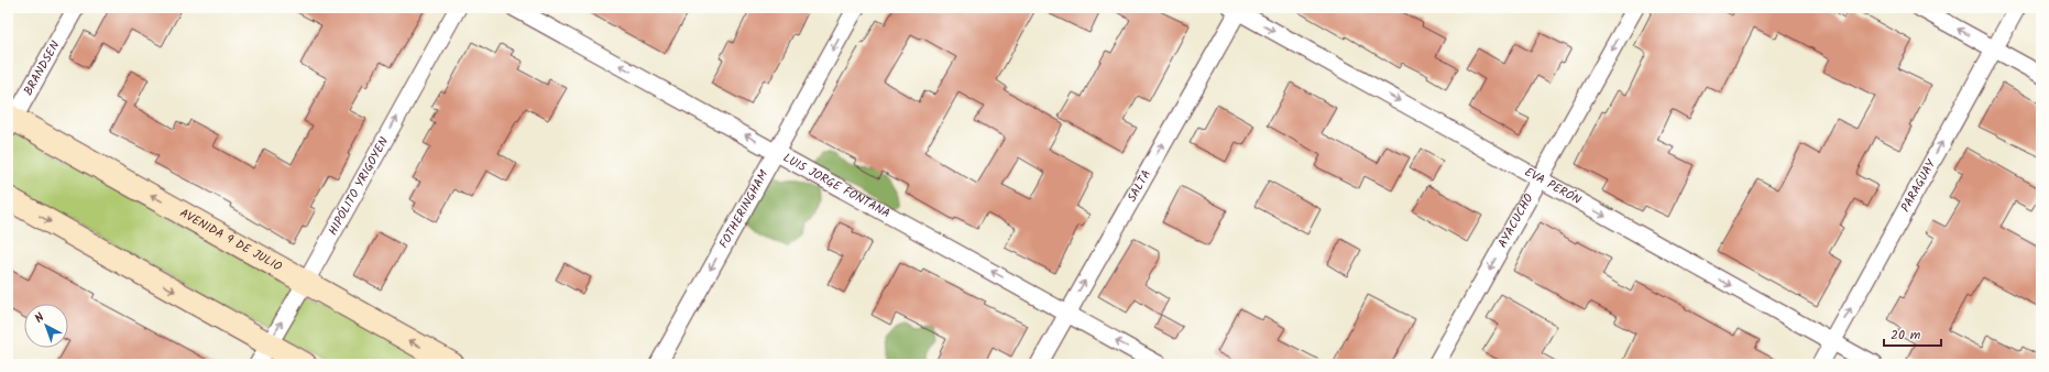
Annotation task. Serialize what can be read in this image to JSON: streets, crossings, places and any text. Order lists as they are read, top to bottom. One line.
{"streets":{"main road":["AVENIDA 9 DE JULIO"],"street":["BRANDSEN","LUIS JORGE FONTANA","SALTA","PARAGUAY","HIPÓLITO YRIGOYEN","EVA PERÓN","FOTHERINGHAM","AYACUCHO"]},"crossings":[["BRANDSEN","AVENIDA 9 DE JULIO"],["LUIS JORGE FONTANA","SALTA"],["LUIS JORGE FONTANA","FOTHERINGHAM"],["SALTA","EVA PERÓN"],["PARAGUAY","EVA PERÓN"],["HIPÓLITO YRIGOYEN","AVENIDA 9 DE JULIO"],["EVA PERÓN","AYACUCHO"]],"one_way":["LUIS JORGE FONTANA","SALTA","PARAGUAY","HIPÓLITO YRIGOYEN","EVA PERÓN","FOTHERINGHAM","AYACUCHO"],"scale_bar":"20 m","north":"top left"}
